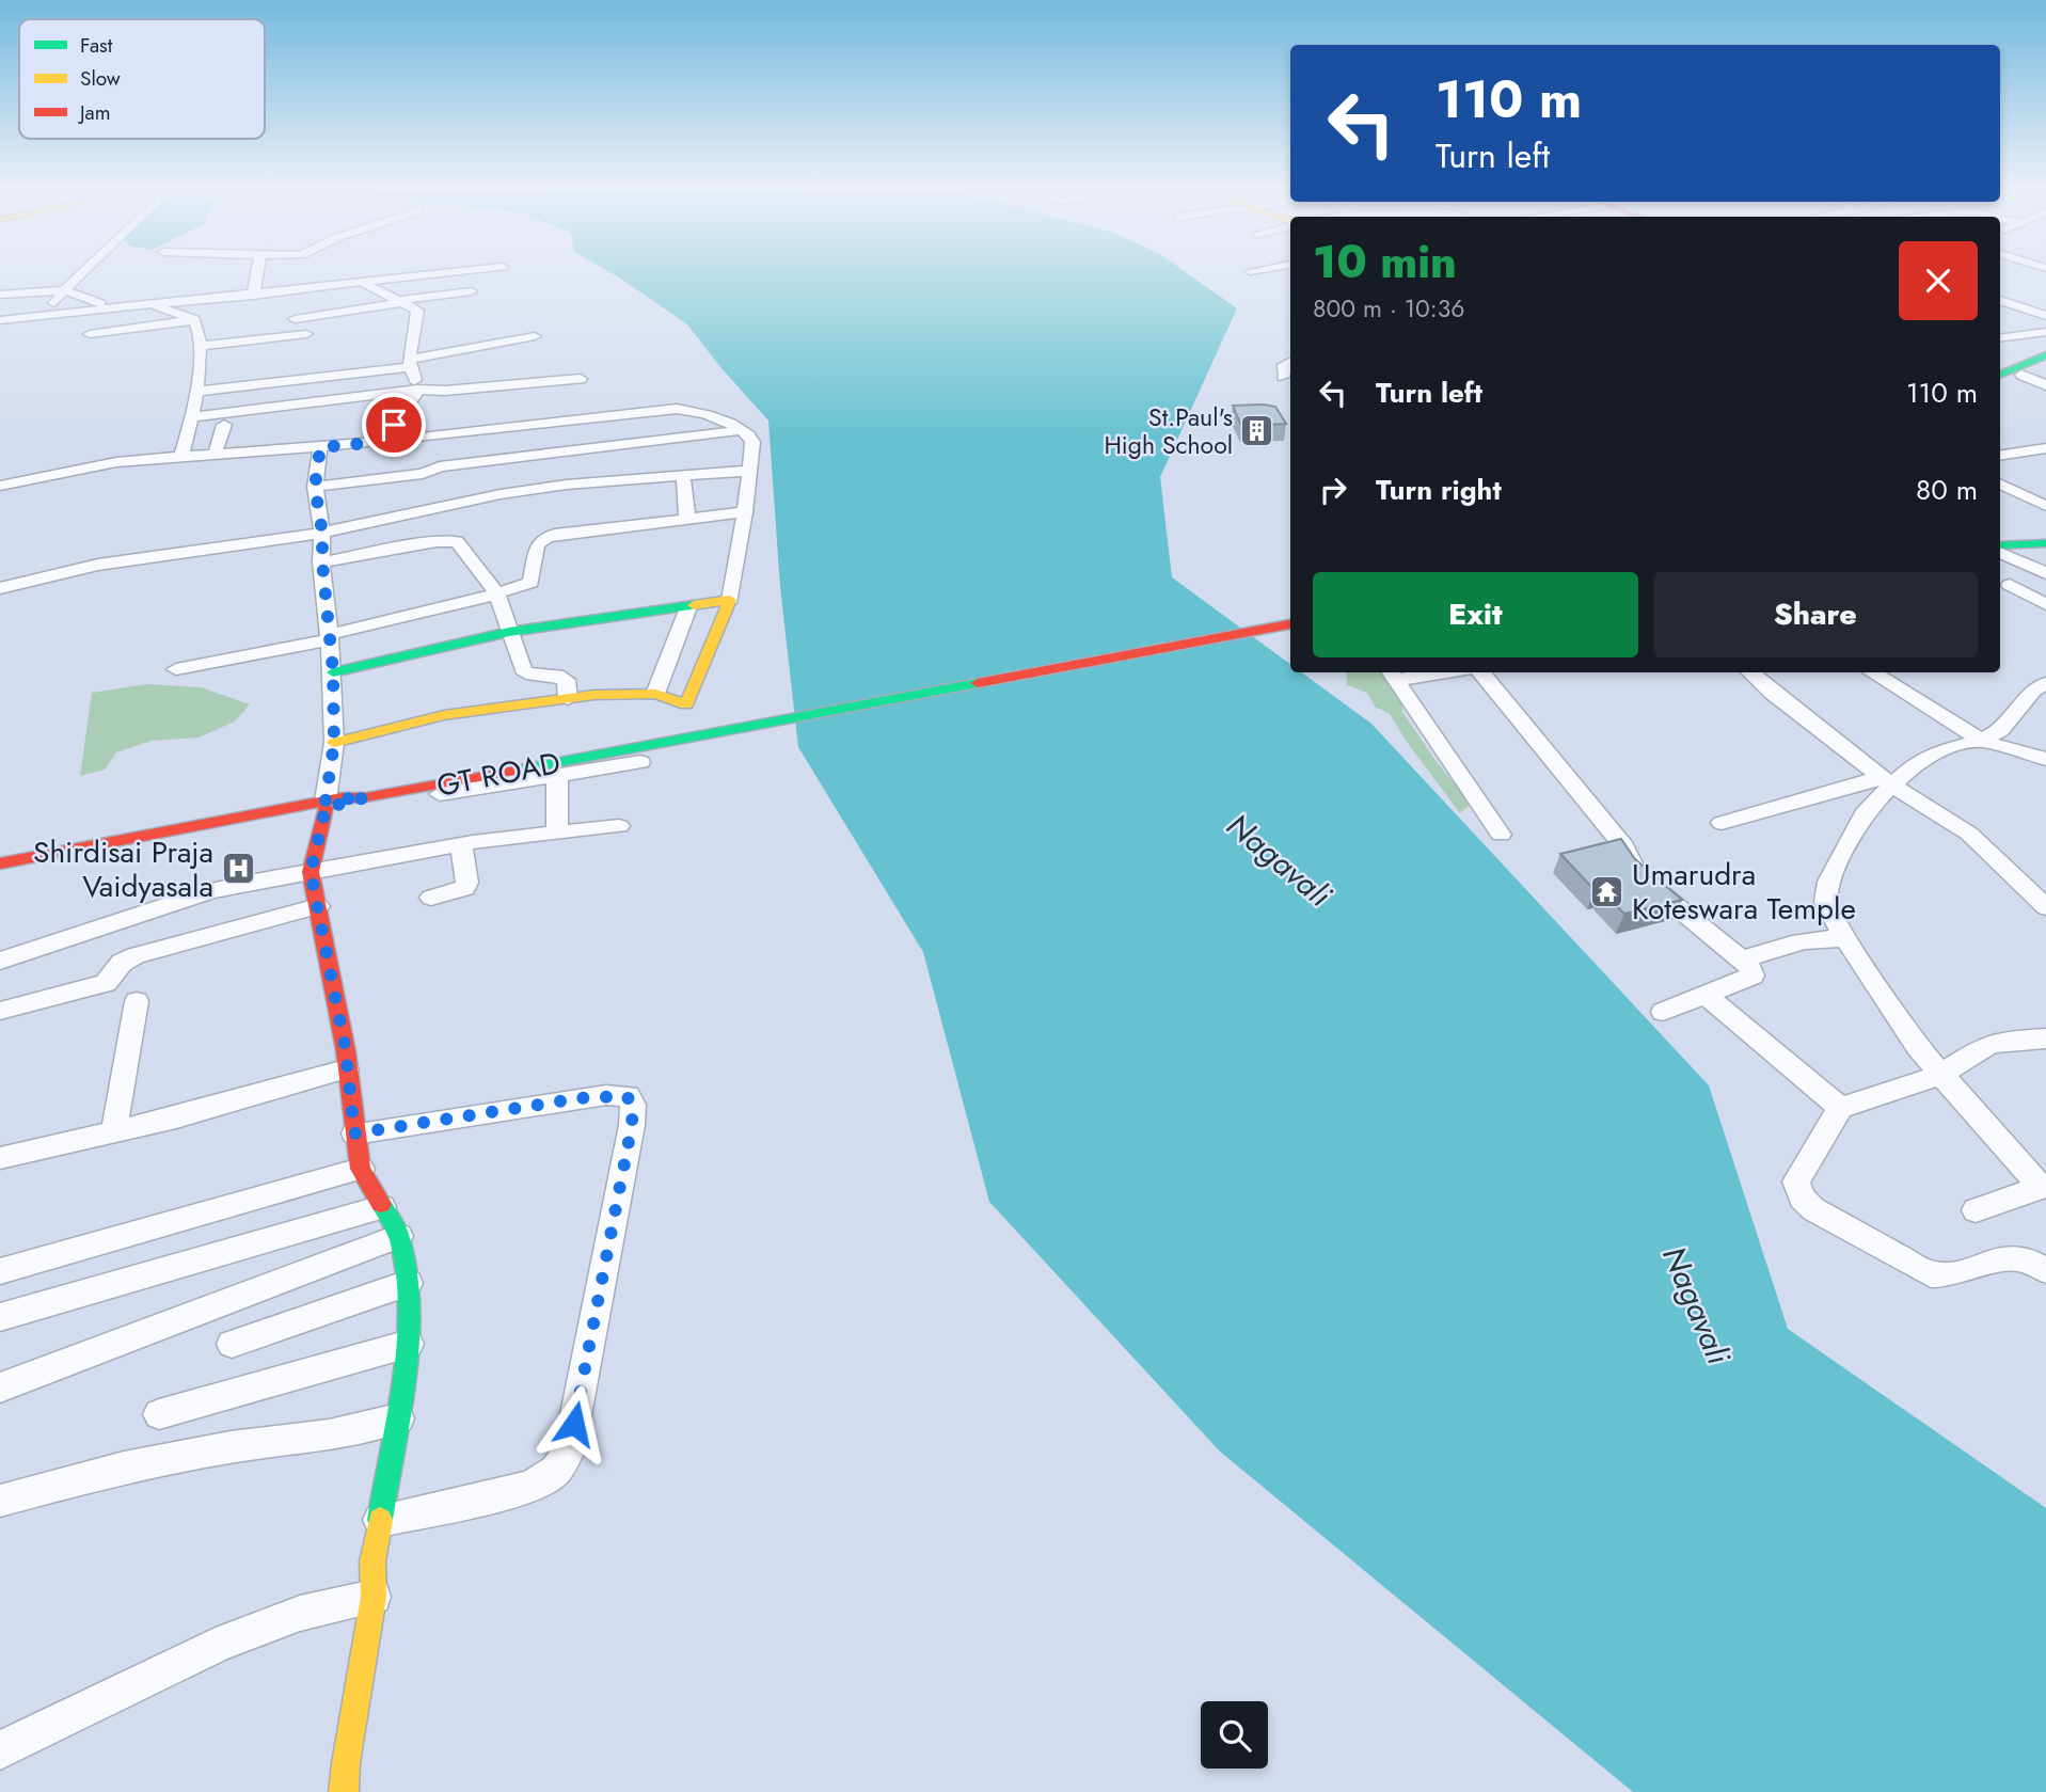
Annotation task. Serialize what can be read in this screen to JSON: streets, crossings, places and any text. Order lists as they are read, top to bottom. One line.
{"streets":{"main road":["GT ROAD"]},"water":["Nagavali"],"places":{"building":["St.Paul's High School"],"hospital":["Shirdisai Praja Vaidyasala"],"temple":["Umarudra Koteswara Temple"]},"legend":["Fast","Slow","Jam"],"page":{"turn":["110 m","Turn left"],"heading":["10 min","800 m · 10:36"],"list":[{"name":"Turn left","value":"110 m"},{"name":"Turn right","value":"80 m"}],"buttons":["Exit","Share"]}}
